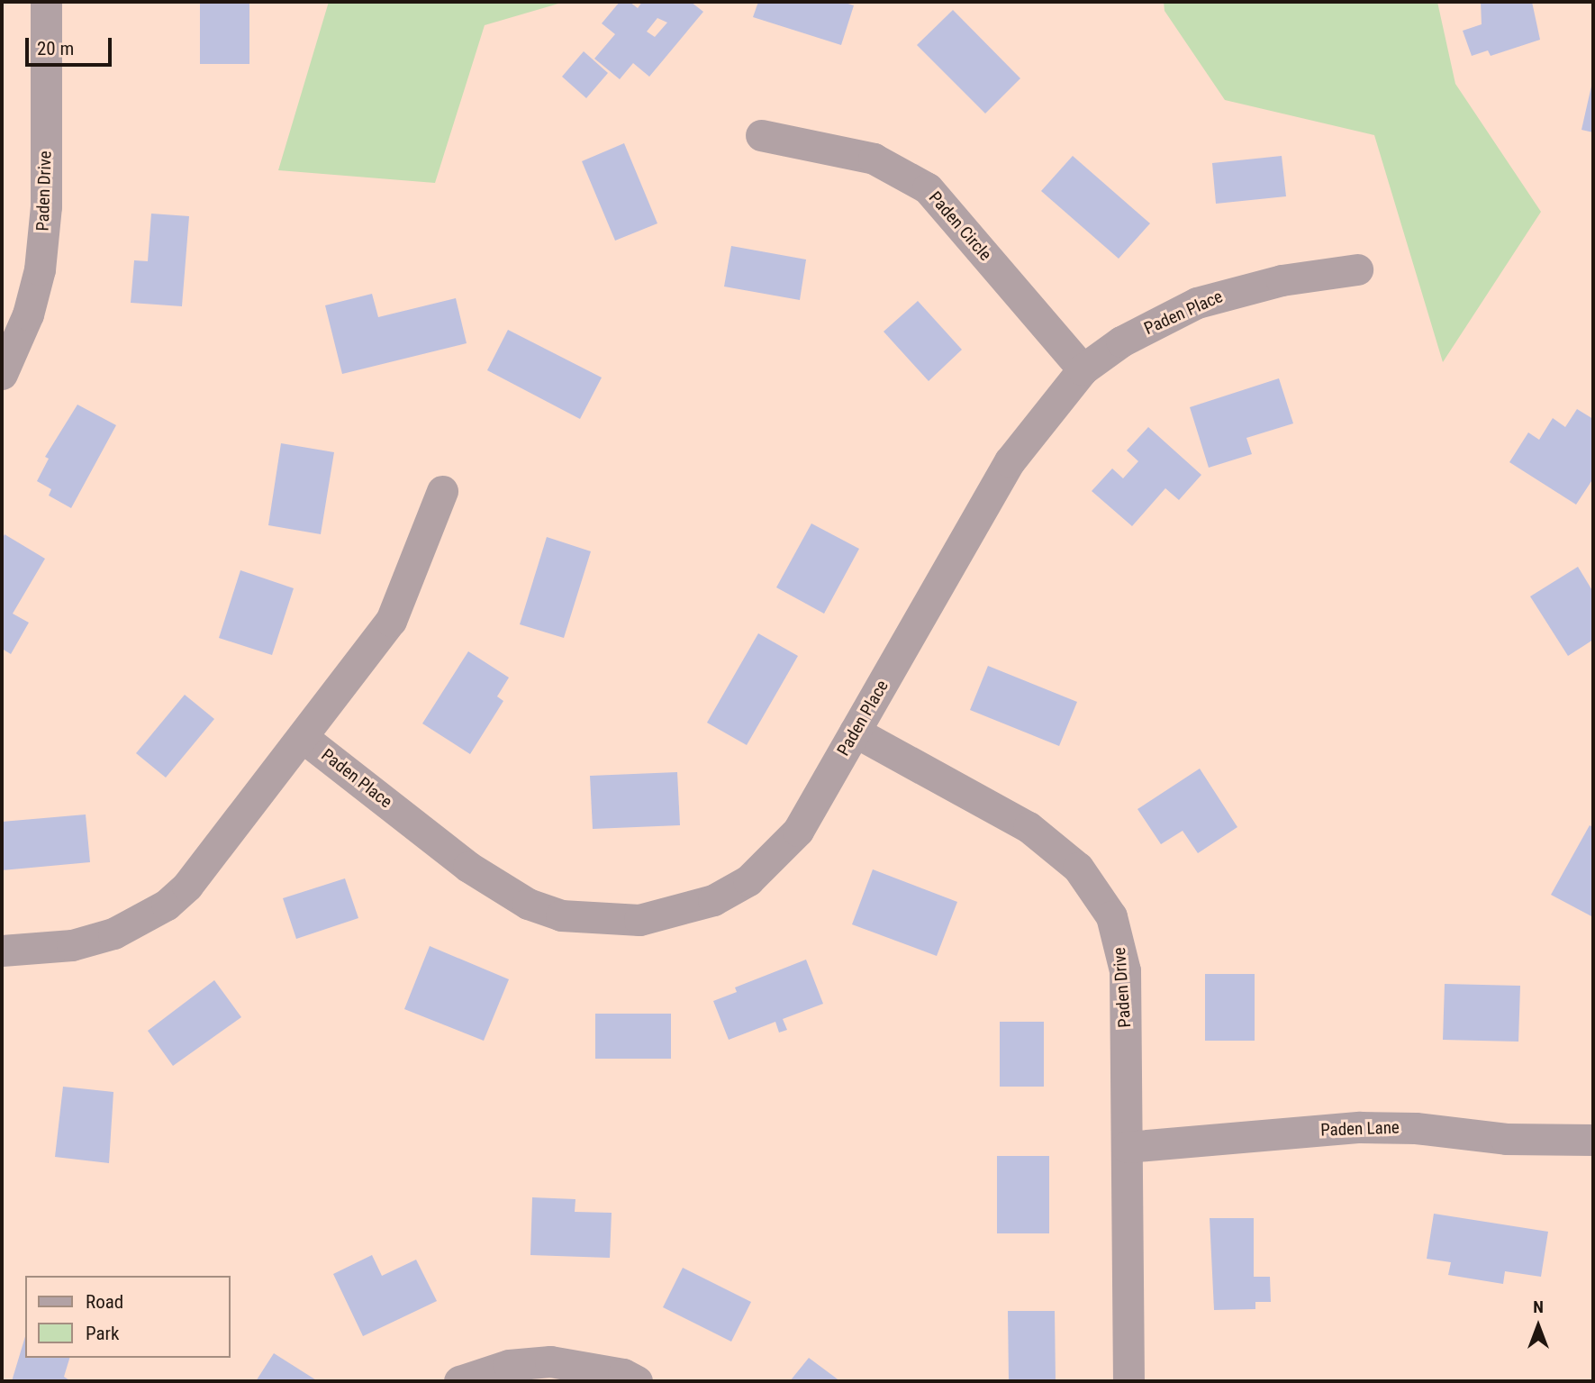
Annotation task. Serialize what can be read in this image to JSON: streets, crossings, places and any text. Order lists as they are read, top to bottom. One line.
{"streets":{"street":["Paden Drive","Paden Circle","Paden Place","Paden Lane"]},"crossings":[["Paden Drive","Paden Place"],["Paden Drive","Paden Lane"],["Paden Circle","Paden Place"]],"legend":["Road","Park"],"scale_bar":"20 m","north":"top"}
